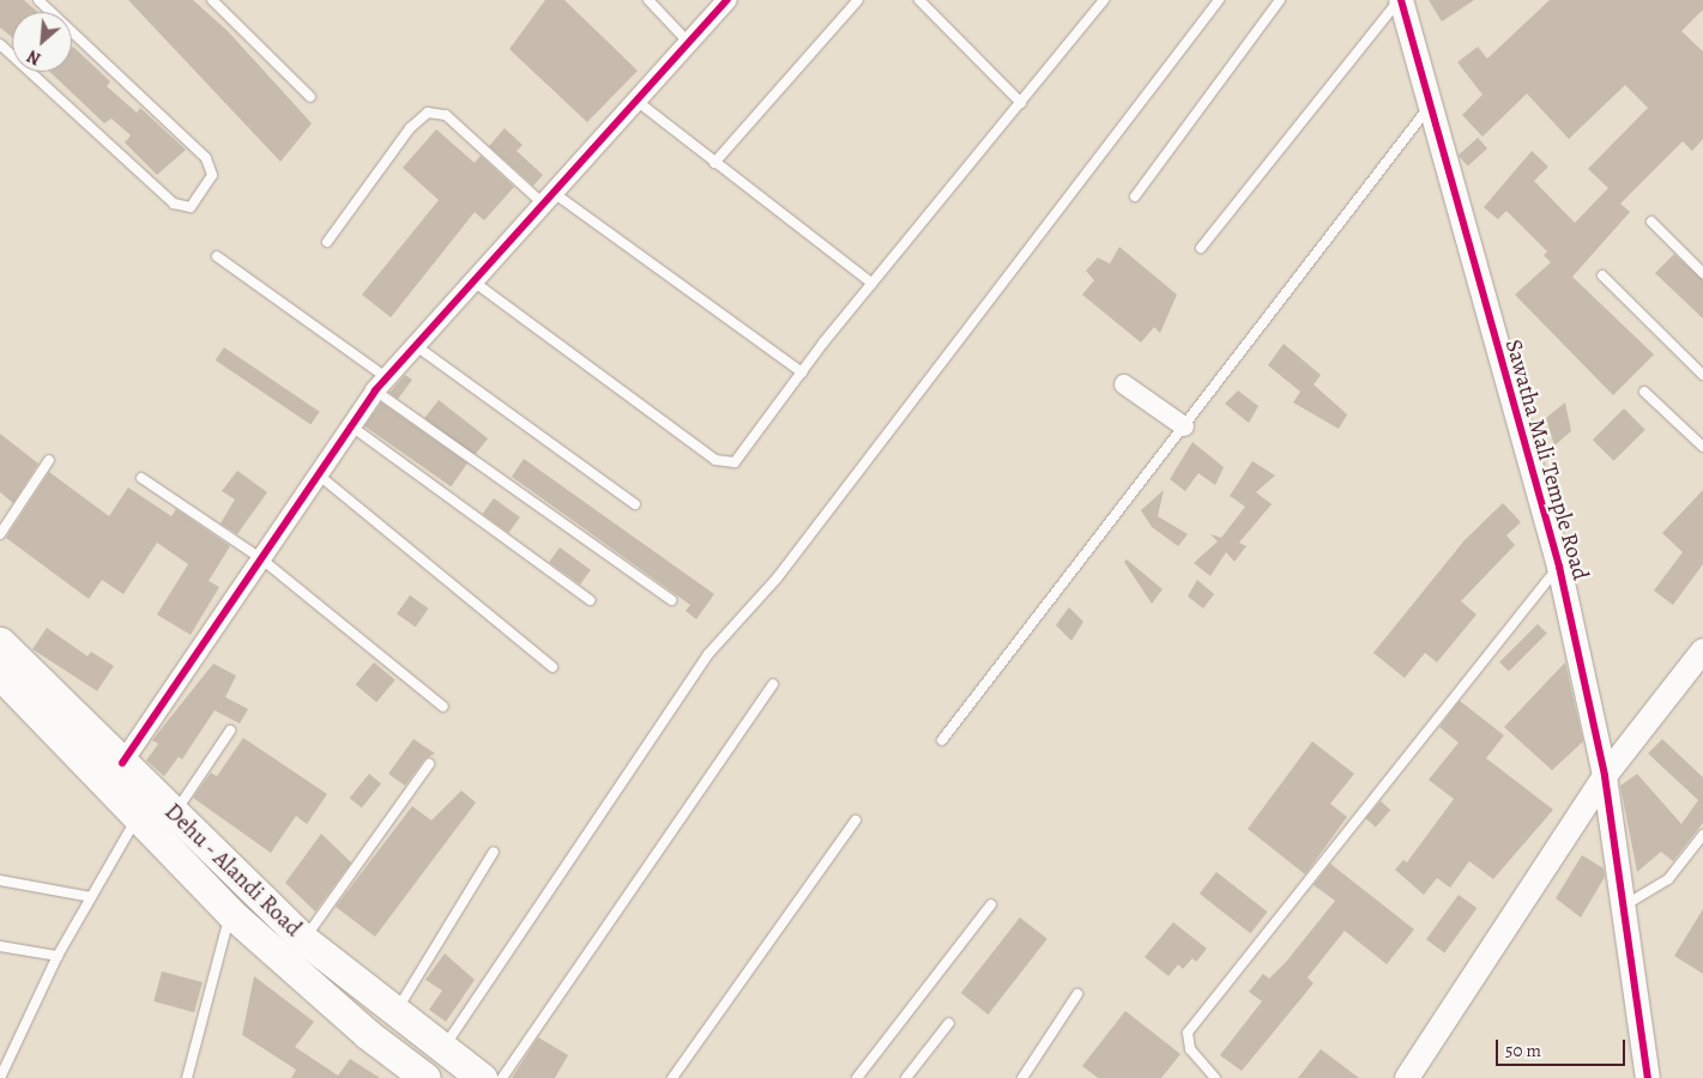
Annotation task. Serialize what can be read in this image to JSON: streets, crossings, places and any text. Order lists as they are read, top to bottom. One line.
{"streets":{"main road":["Dehu - Alandi Road"],"street":["Sawatha Mali Temple Road"]},"scale_bar":"50 m","north":"bottom left"}
